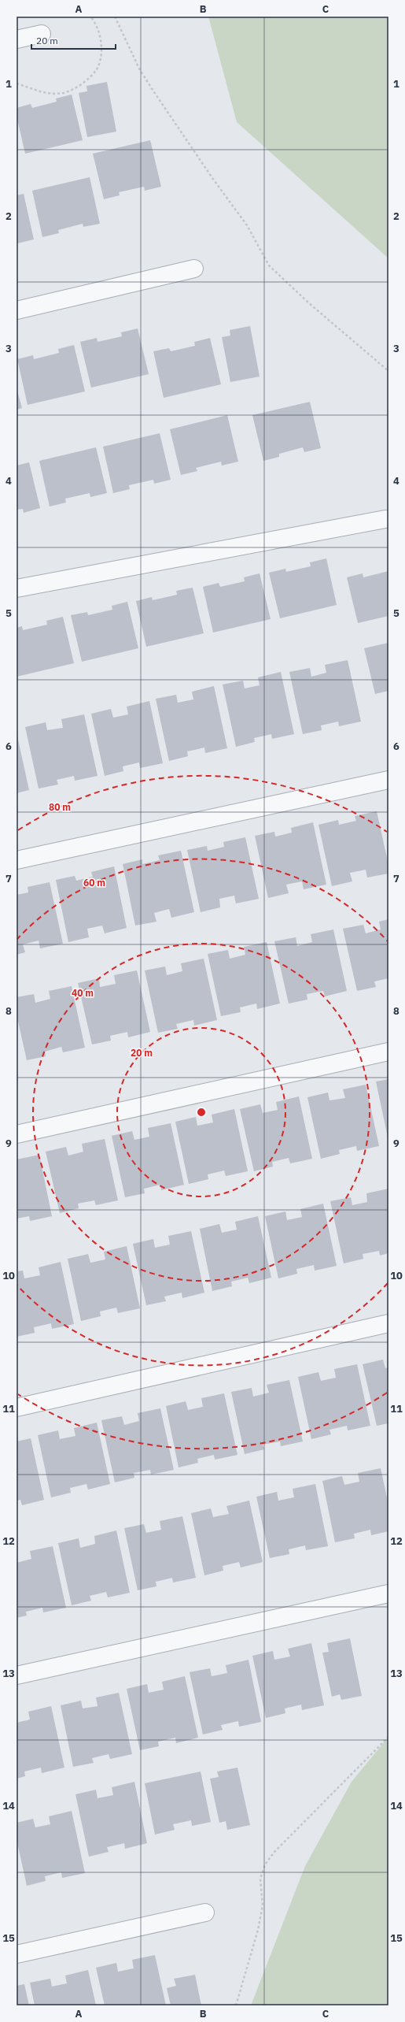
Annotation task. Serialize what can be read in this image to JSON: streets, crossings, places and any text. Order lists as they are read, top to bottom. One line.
{"scale_bar":"20 m","grid":{"columns":["A","B","C"],"rows":["1","2","3","4","5","6","7","8","9","10","11","12","13","14","15"]},"rings":["80 m","60 m","40 m","20 m"]}
